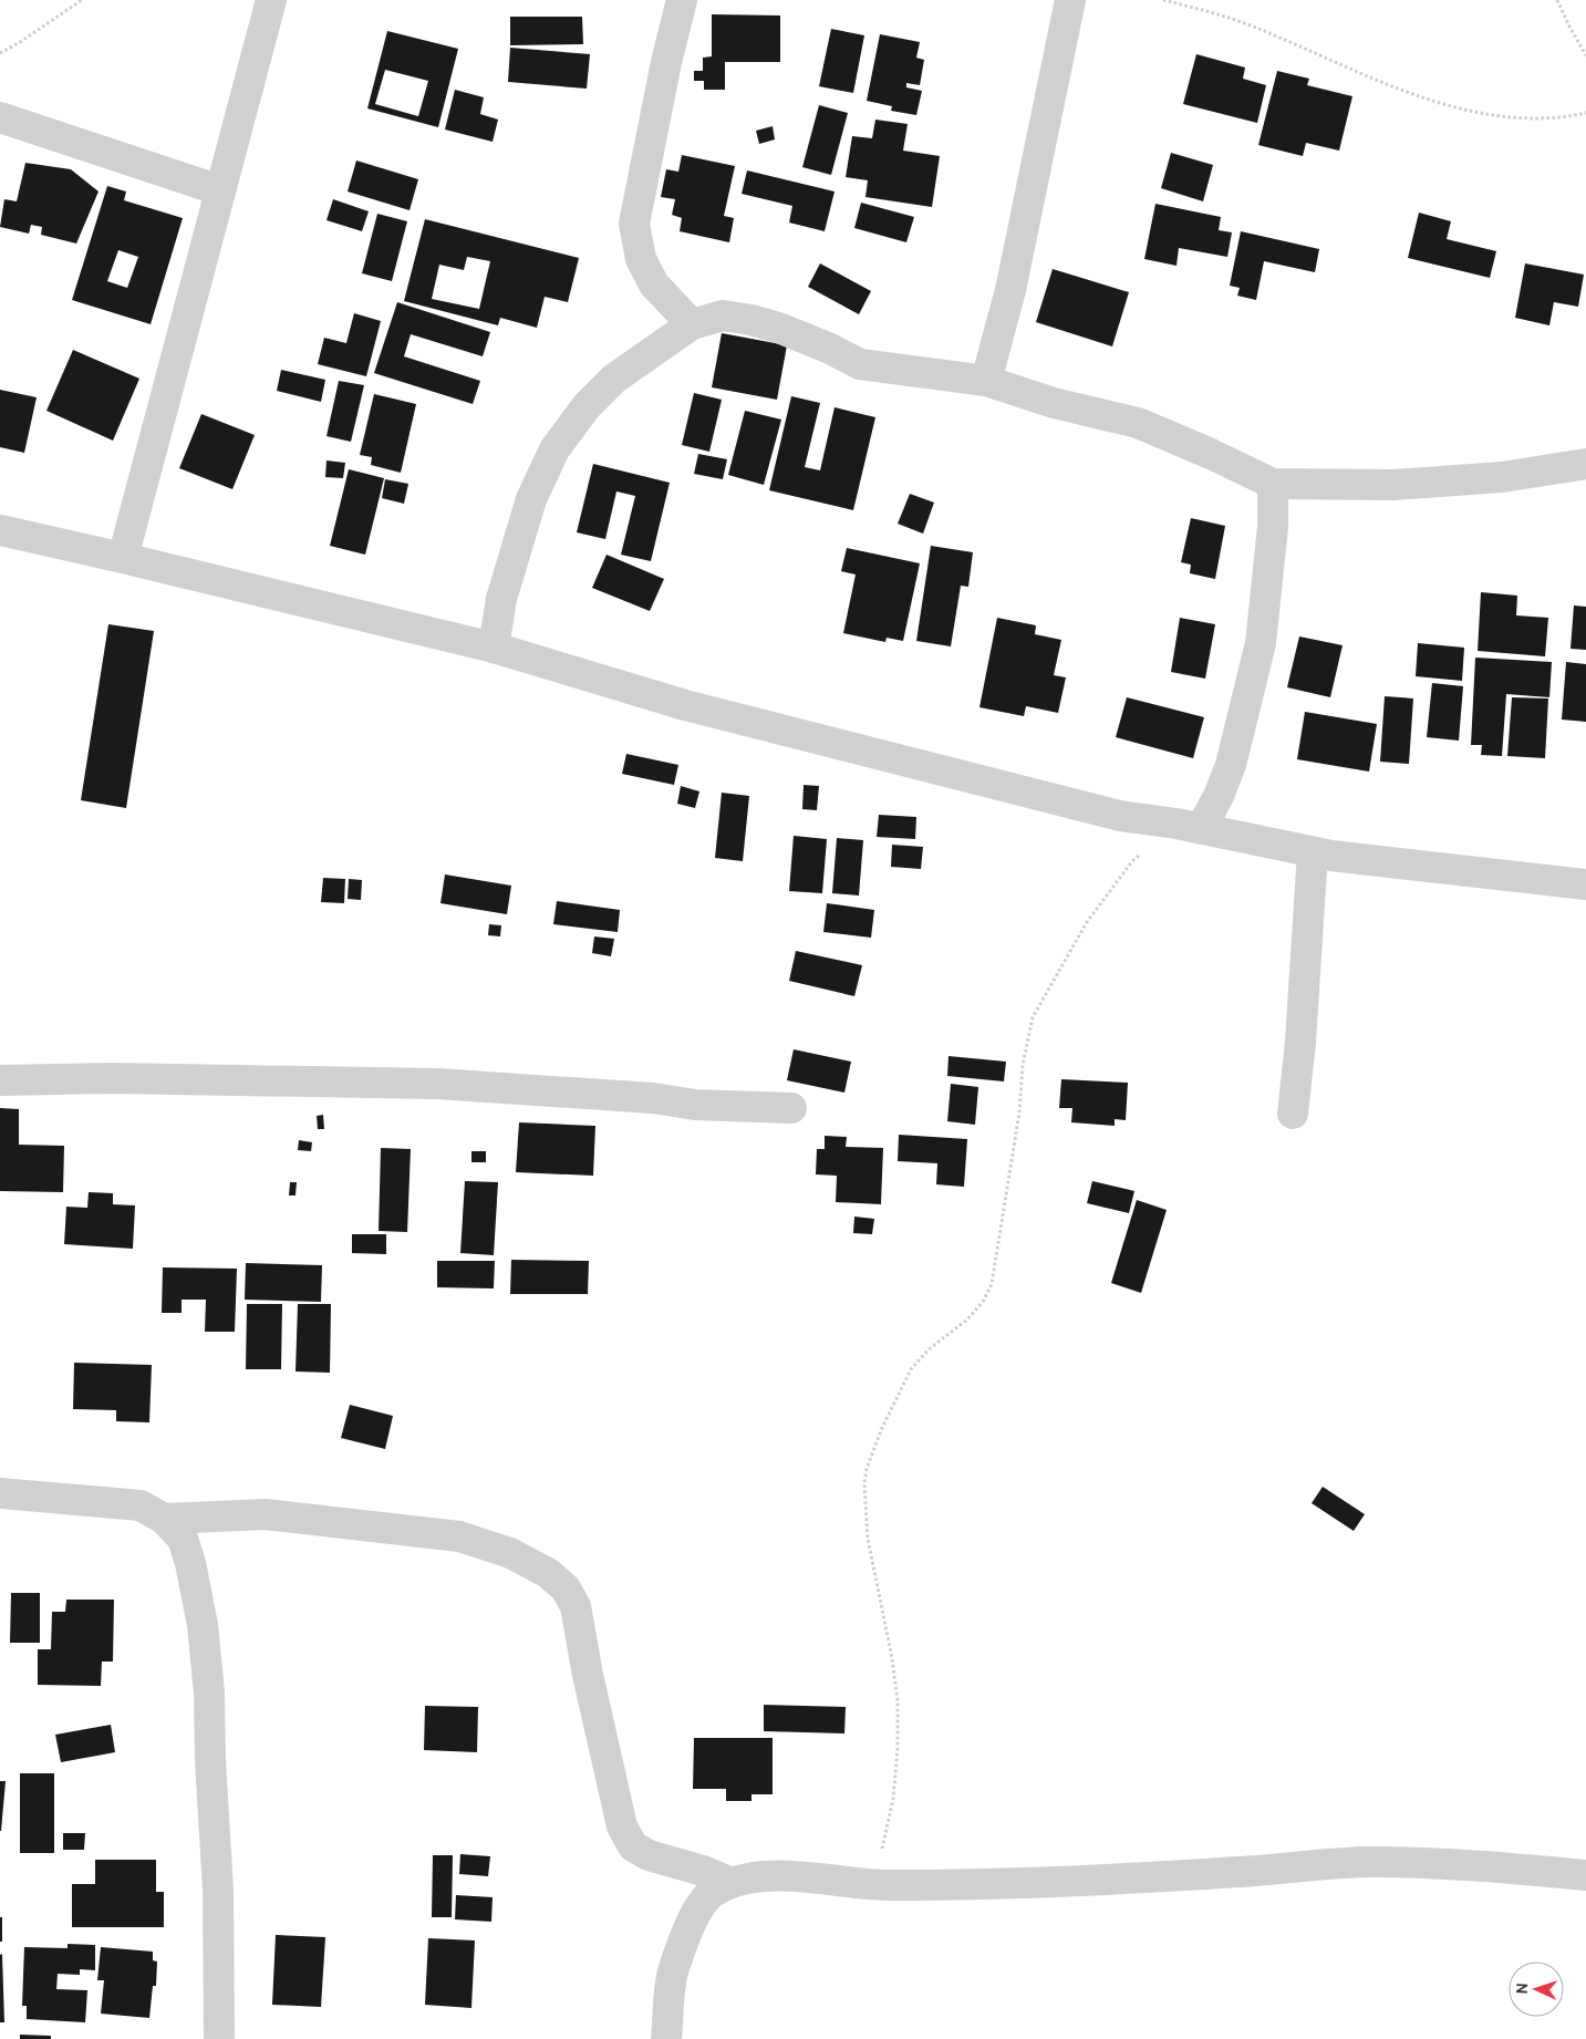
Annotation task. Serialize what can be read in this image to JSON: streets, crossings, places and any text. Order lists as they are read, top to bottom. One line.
{"north":"left"}
